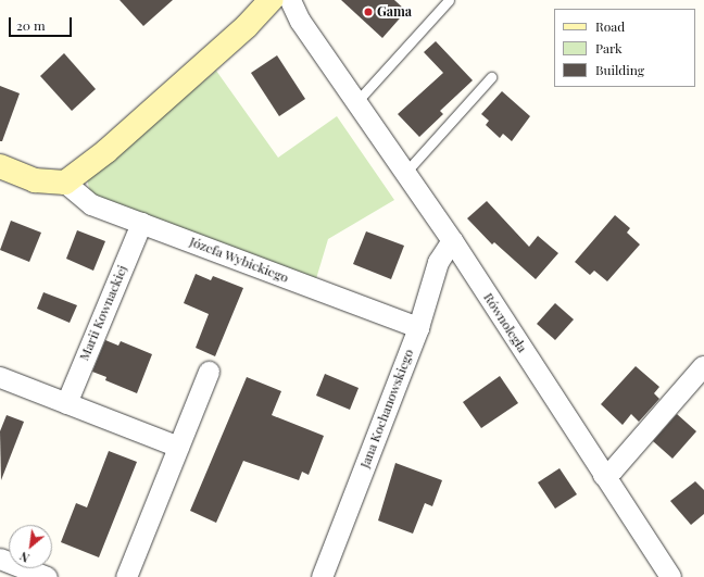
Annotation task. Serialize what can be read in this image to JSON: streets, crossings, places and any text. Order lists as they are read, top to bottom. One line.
{"streets":{"street":["Józefa Wybickiego","Marii Kownackiej","Równoległa","Jana Kochanowskiego"]},"crossings":[["Józefa Wybickiego","Marii Kownackiej"],["Józefa Wybickiego","Jana Kochanowskiego"],["Równoległa","Jana Kochanowskiego"]],"places":["Gama"],"legend":["Road","Park","Building"],"scale_bar":"20 m","north":"bottom left"}
